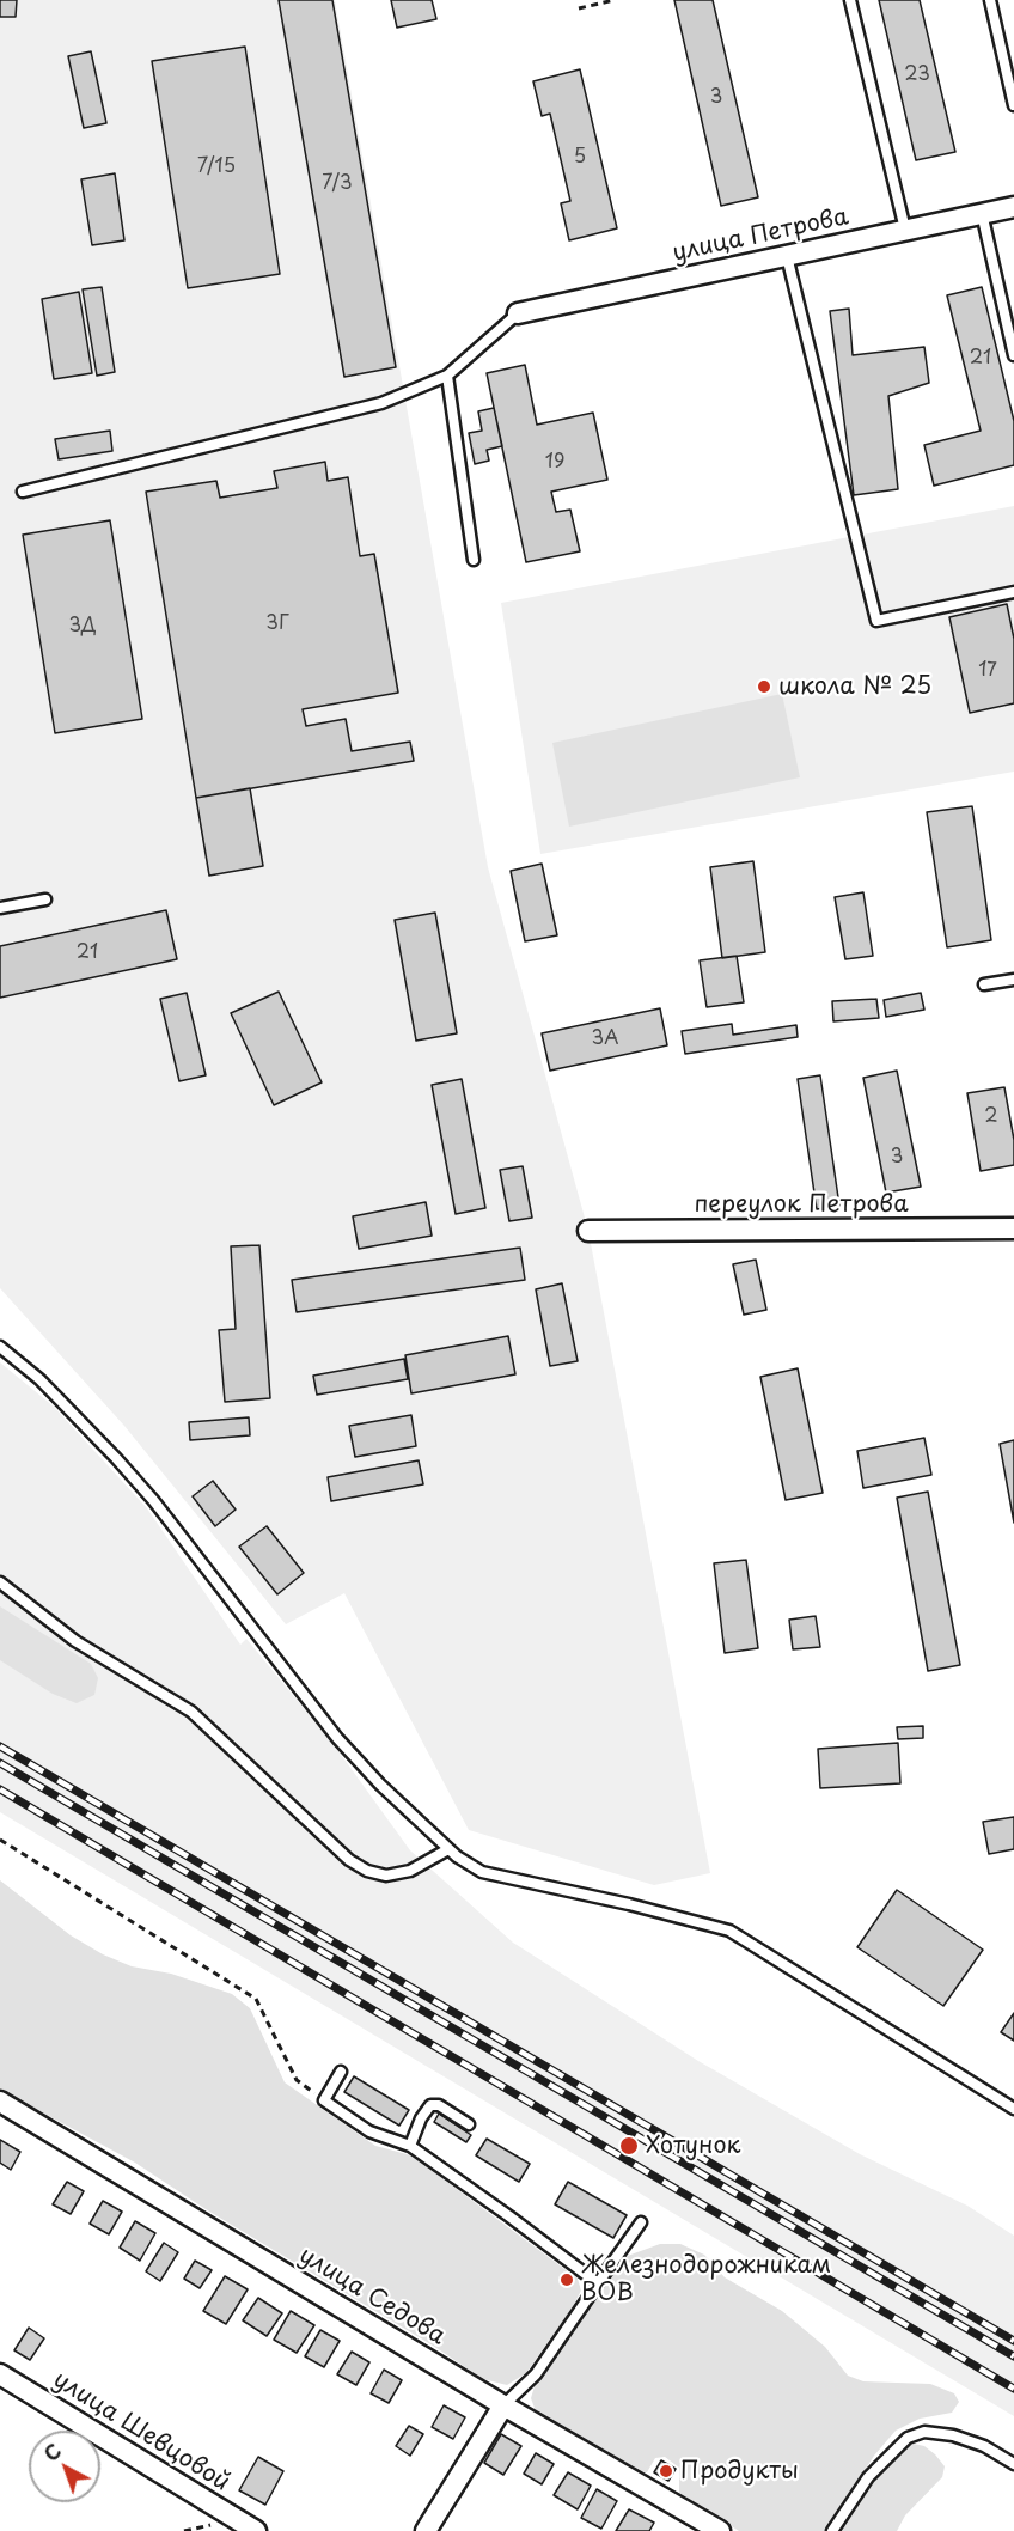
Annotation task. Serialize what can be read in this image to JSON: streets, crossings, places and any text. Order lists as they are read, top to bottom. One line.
{"streets":{"street":["улица Петрова","переулок Петрова","улица Седова","улица Шевцовой"]},"places":["школа № 25","Хотунок","Железнодорожникам ВОВ","Продукты"],"house_numbers":["23","3","5","7/15","7/3","21","19","3Г","3Д","17","21","3А","2","3"],"north":"top left"}
